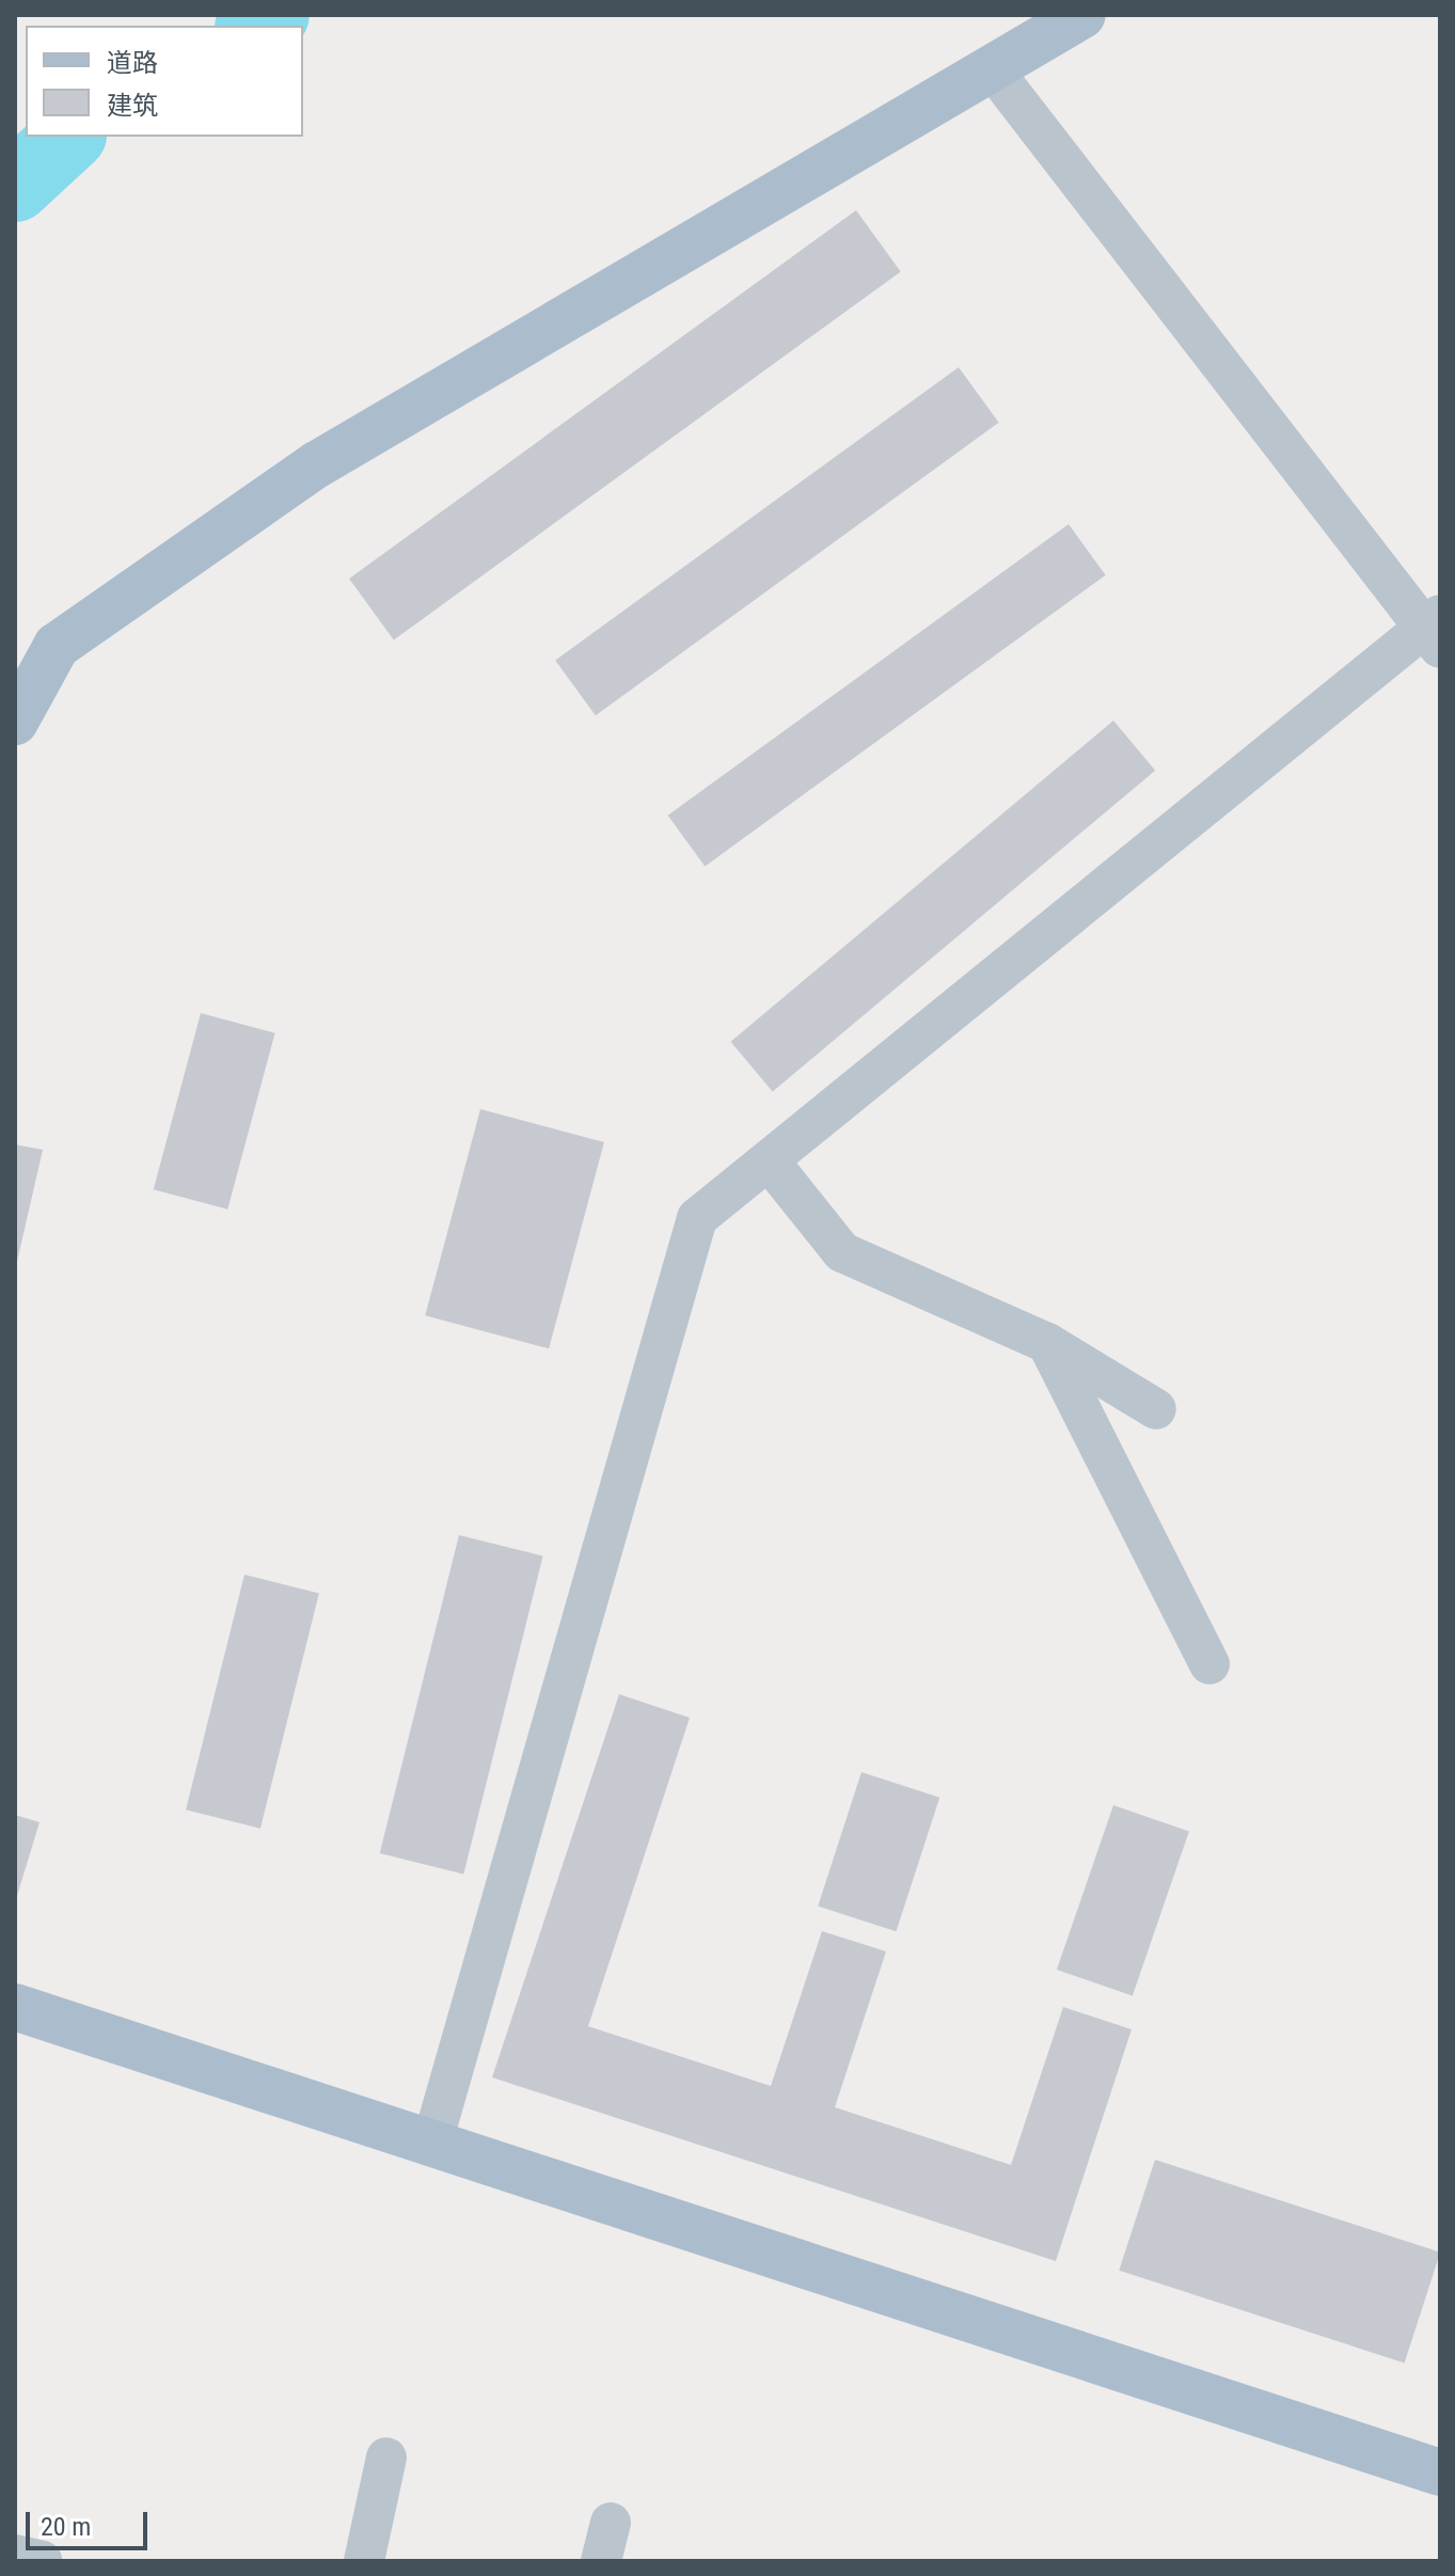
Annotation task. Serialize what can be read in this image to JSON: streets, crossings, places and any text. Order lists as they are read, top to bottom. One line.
{"legend":["道路","建筑"],"scale_bar":"20 m"}
